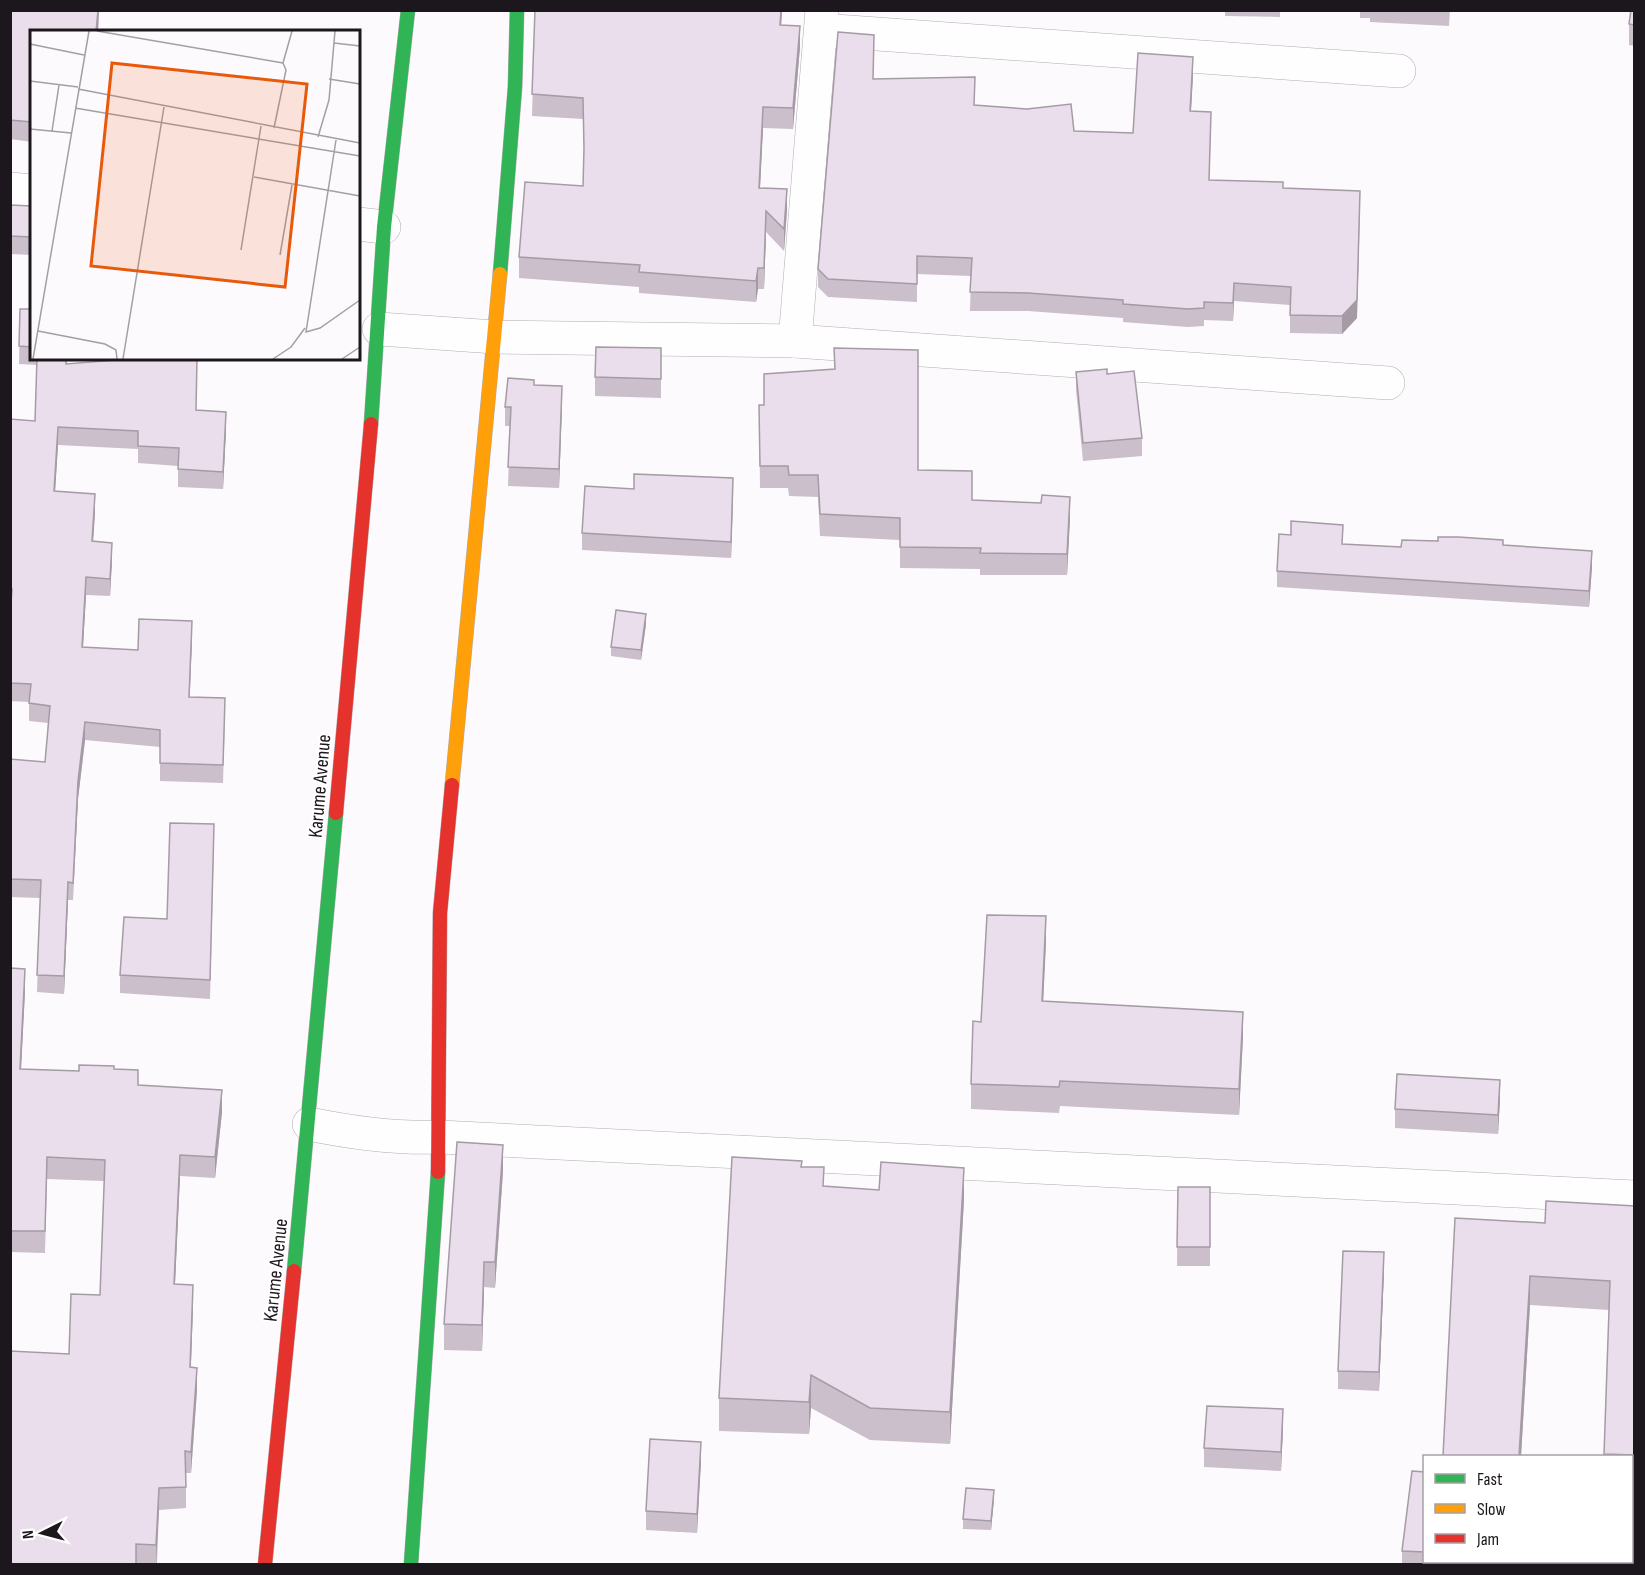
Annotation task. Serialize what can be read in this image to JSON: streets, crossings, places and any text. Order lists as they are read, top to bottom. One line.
{"streets":{"main road":["Karume Avenue"]},"legend":["Fast","Slow","Jam"],"north":"left"}
